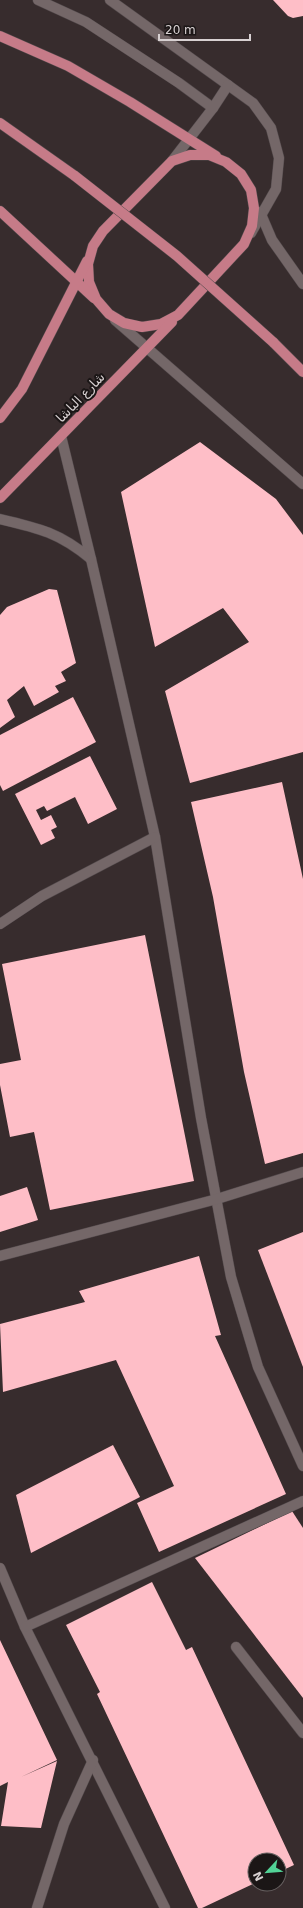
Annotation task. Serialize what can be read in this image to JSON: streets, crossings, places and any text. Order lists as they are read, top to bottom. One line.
{"streets":{"main road":["شارع الباشا"]},"scale_bar":"20 m","north":"bottom left"}
